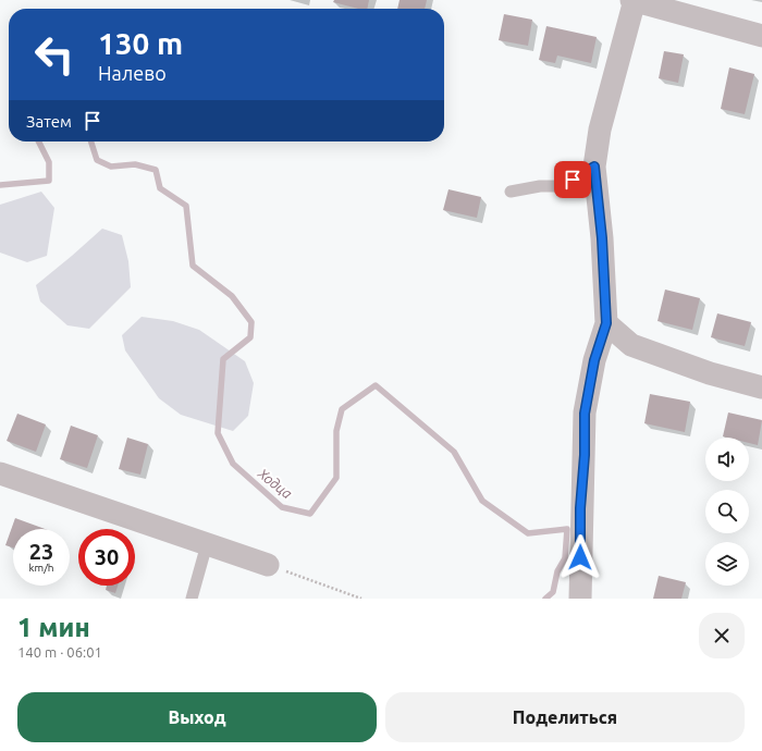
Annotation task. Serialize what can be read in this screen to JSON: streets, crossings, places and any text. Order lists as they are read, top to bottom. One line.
{"water":["Ходца"],"page":{"turn":["130 m","Налево"],"then":"Затем","speed":"23 km/h","limit":"30","heading":["1 мин","140 m · 06:01"],"buttons":["Выход","Поделиться"]}}
